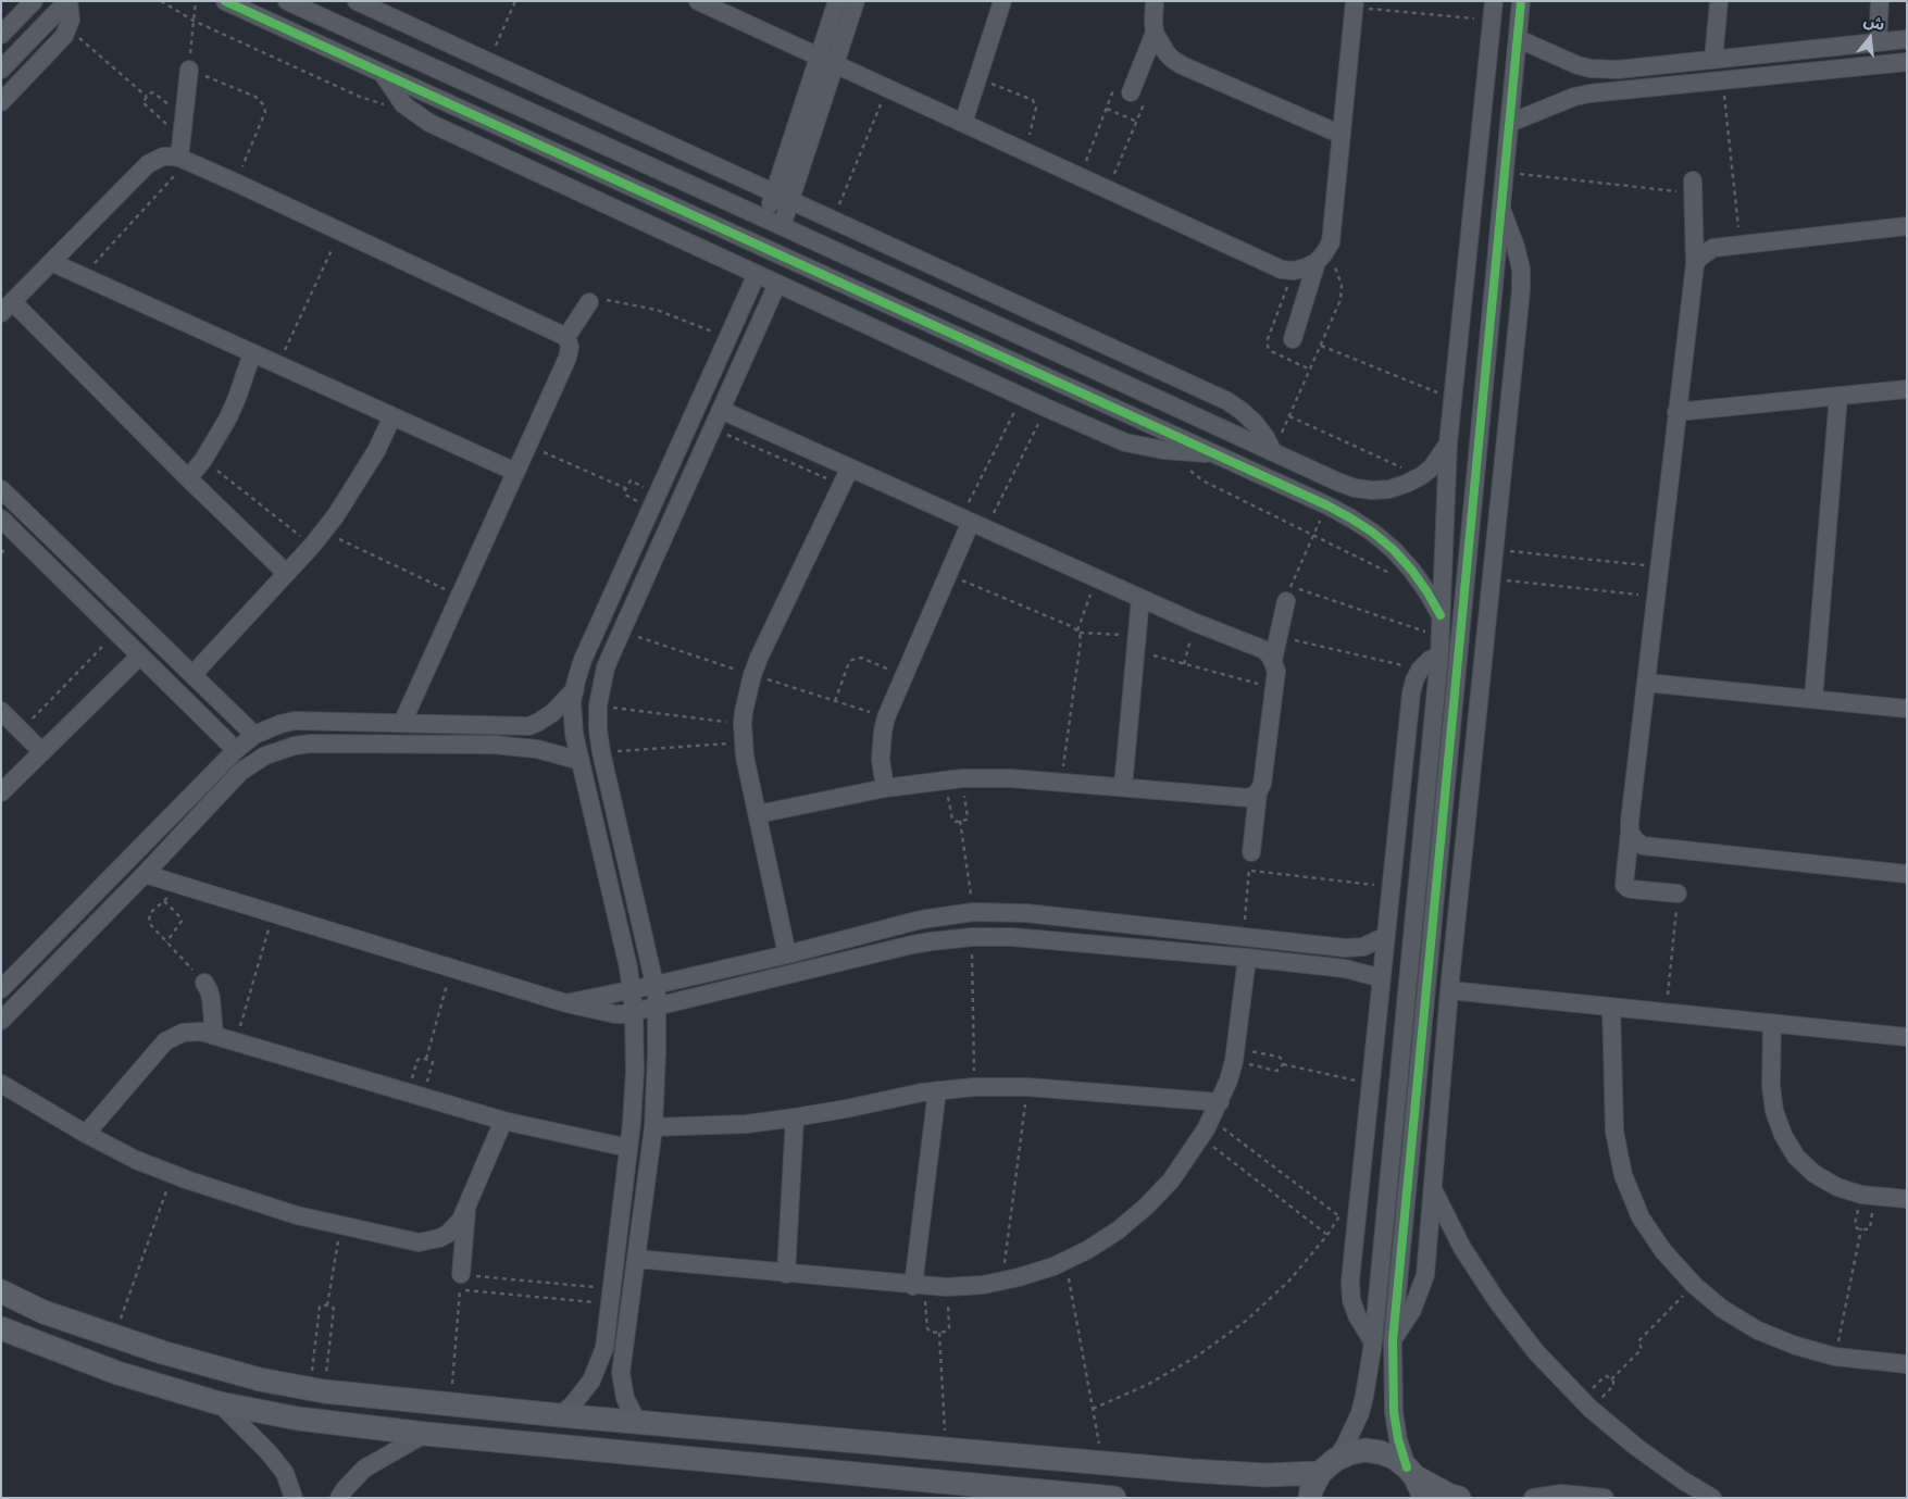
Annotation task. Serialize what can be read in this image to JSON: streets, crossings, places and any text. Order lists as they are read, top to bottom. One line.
{"north":"top"}
